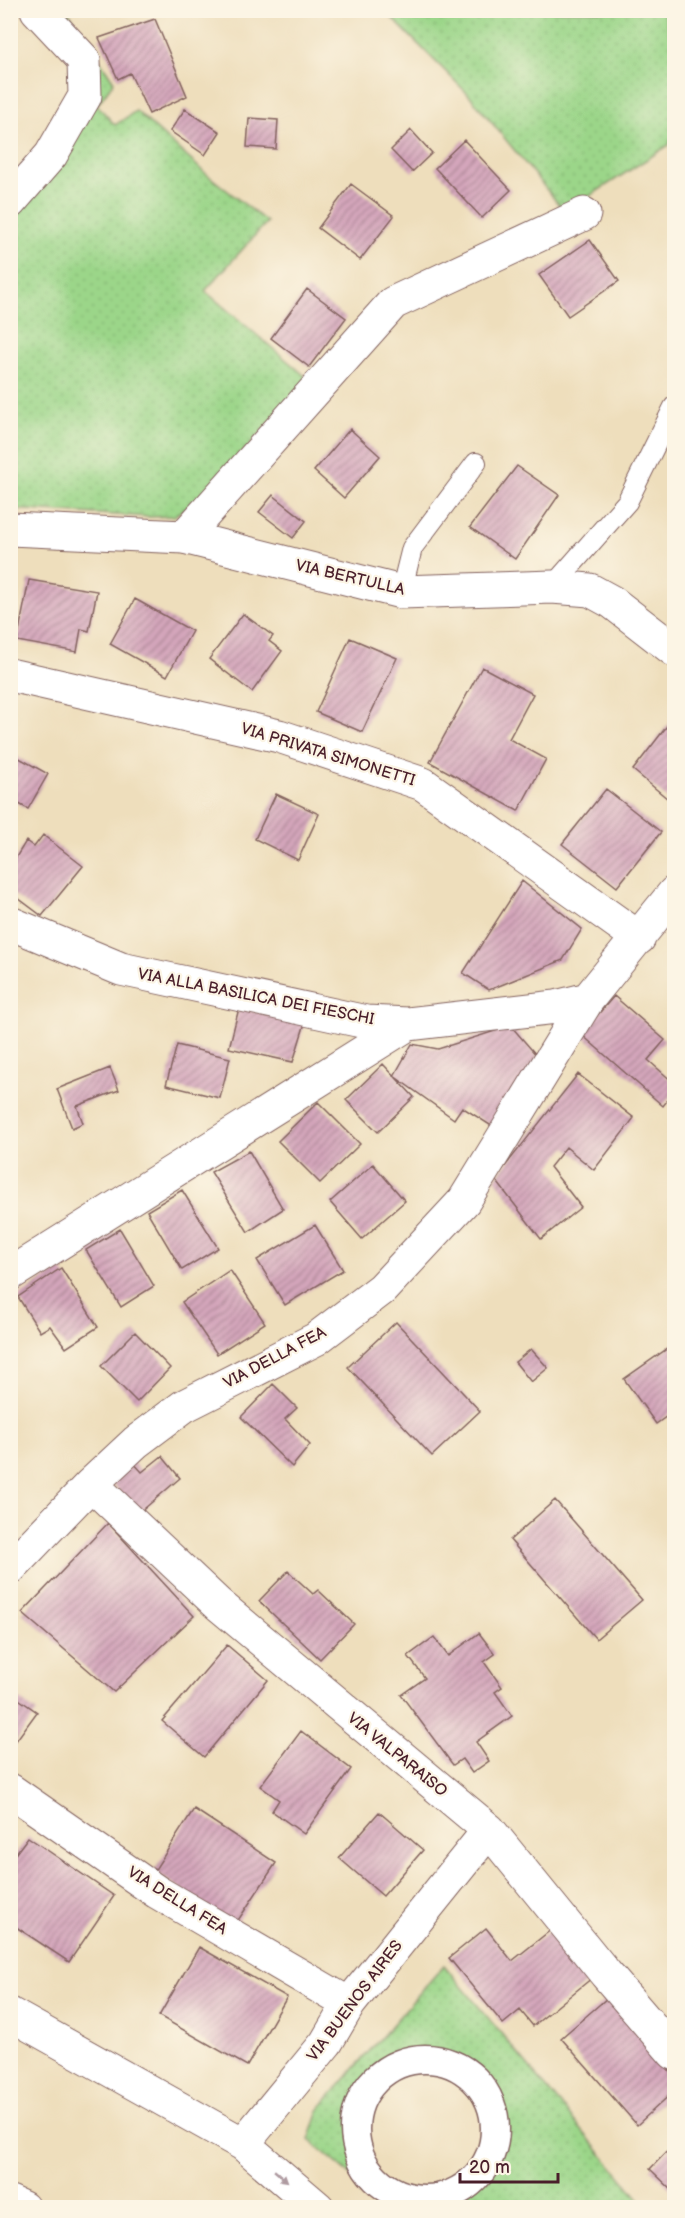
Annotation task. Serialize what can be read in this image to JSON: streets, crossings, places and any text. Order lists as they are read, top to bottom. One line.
{"streets":{"street":["VIA BERTULLA","VIA PRIVATA SIMONETTI","VIA ALLA BASILICA DEI FIESCHI","VIA DELLA FEA","VIA VALPARAISO","VIA BUENOS AIRES"]},"crossings":[["VIA ALLA BASILICA DEI FIESCHI","VIA DELLA FEA"],["VIA DELLA FEA","VIA VALPARAISO"],["VIA DELLA FEA","VIA BUENOS AIRES"],["VIA VALPARAISO","VIA BUENOS AIRES"]],"scale_bar":"20 m"}
